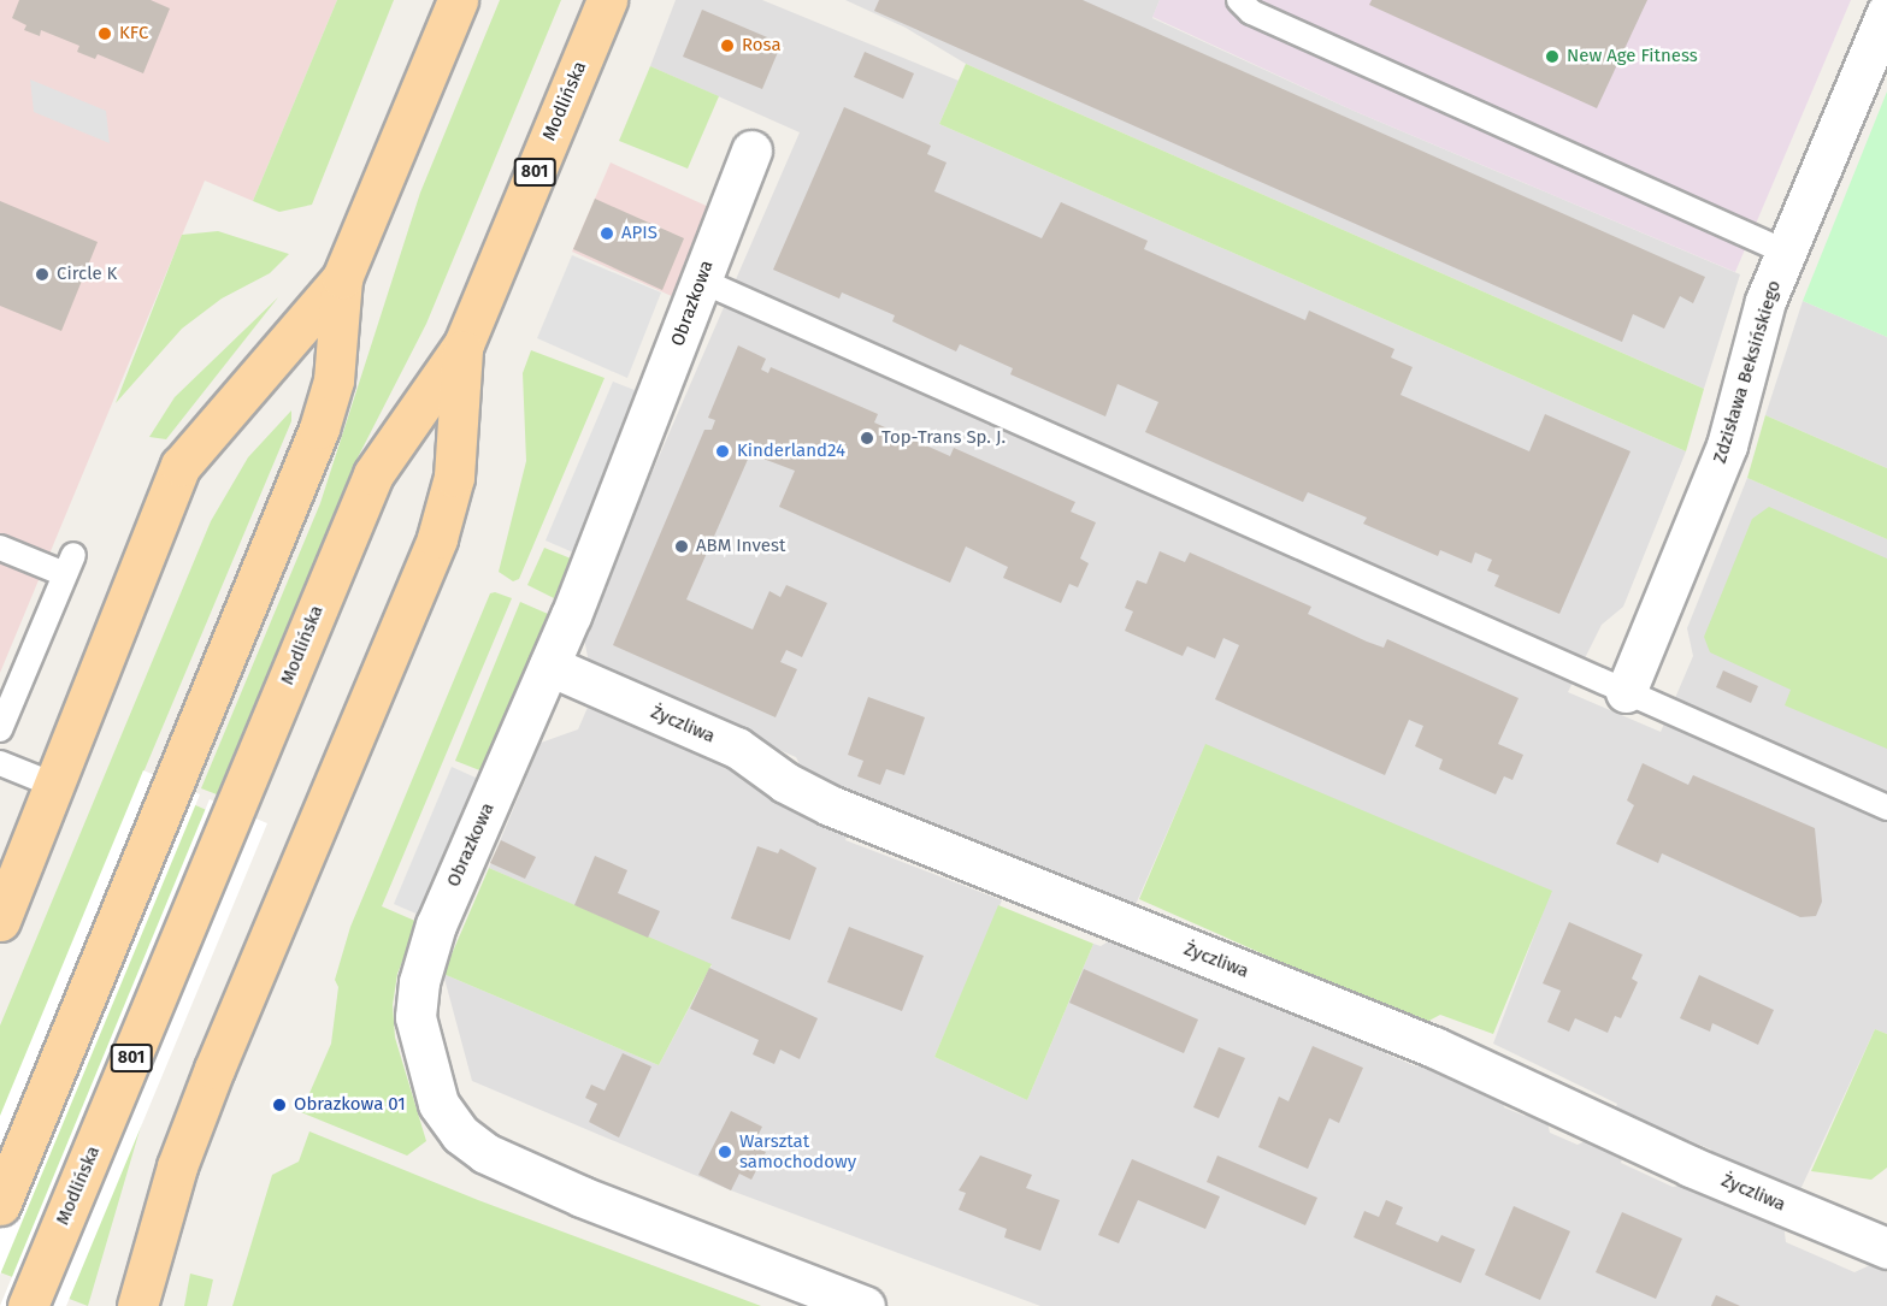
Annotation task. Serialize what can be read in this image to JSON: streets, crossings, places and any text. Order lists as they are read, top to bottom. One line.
{"streets":{"main road":["Modlińska","801"],"street":["Obrazkowa","Zdzisława Beksińskiego","Życzliwa"]},"crossings":[["Obrazkowa","Życzliwa"]],"places":["KFC","Rosa","New Age Fitness","APIS","Circle K","Top-Trans Sp. J.","Kinderland24","ABM Invest","Obrazkowa 01","Warsztat samochodowy"]}
